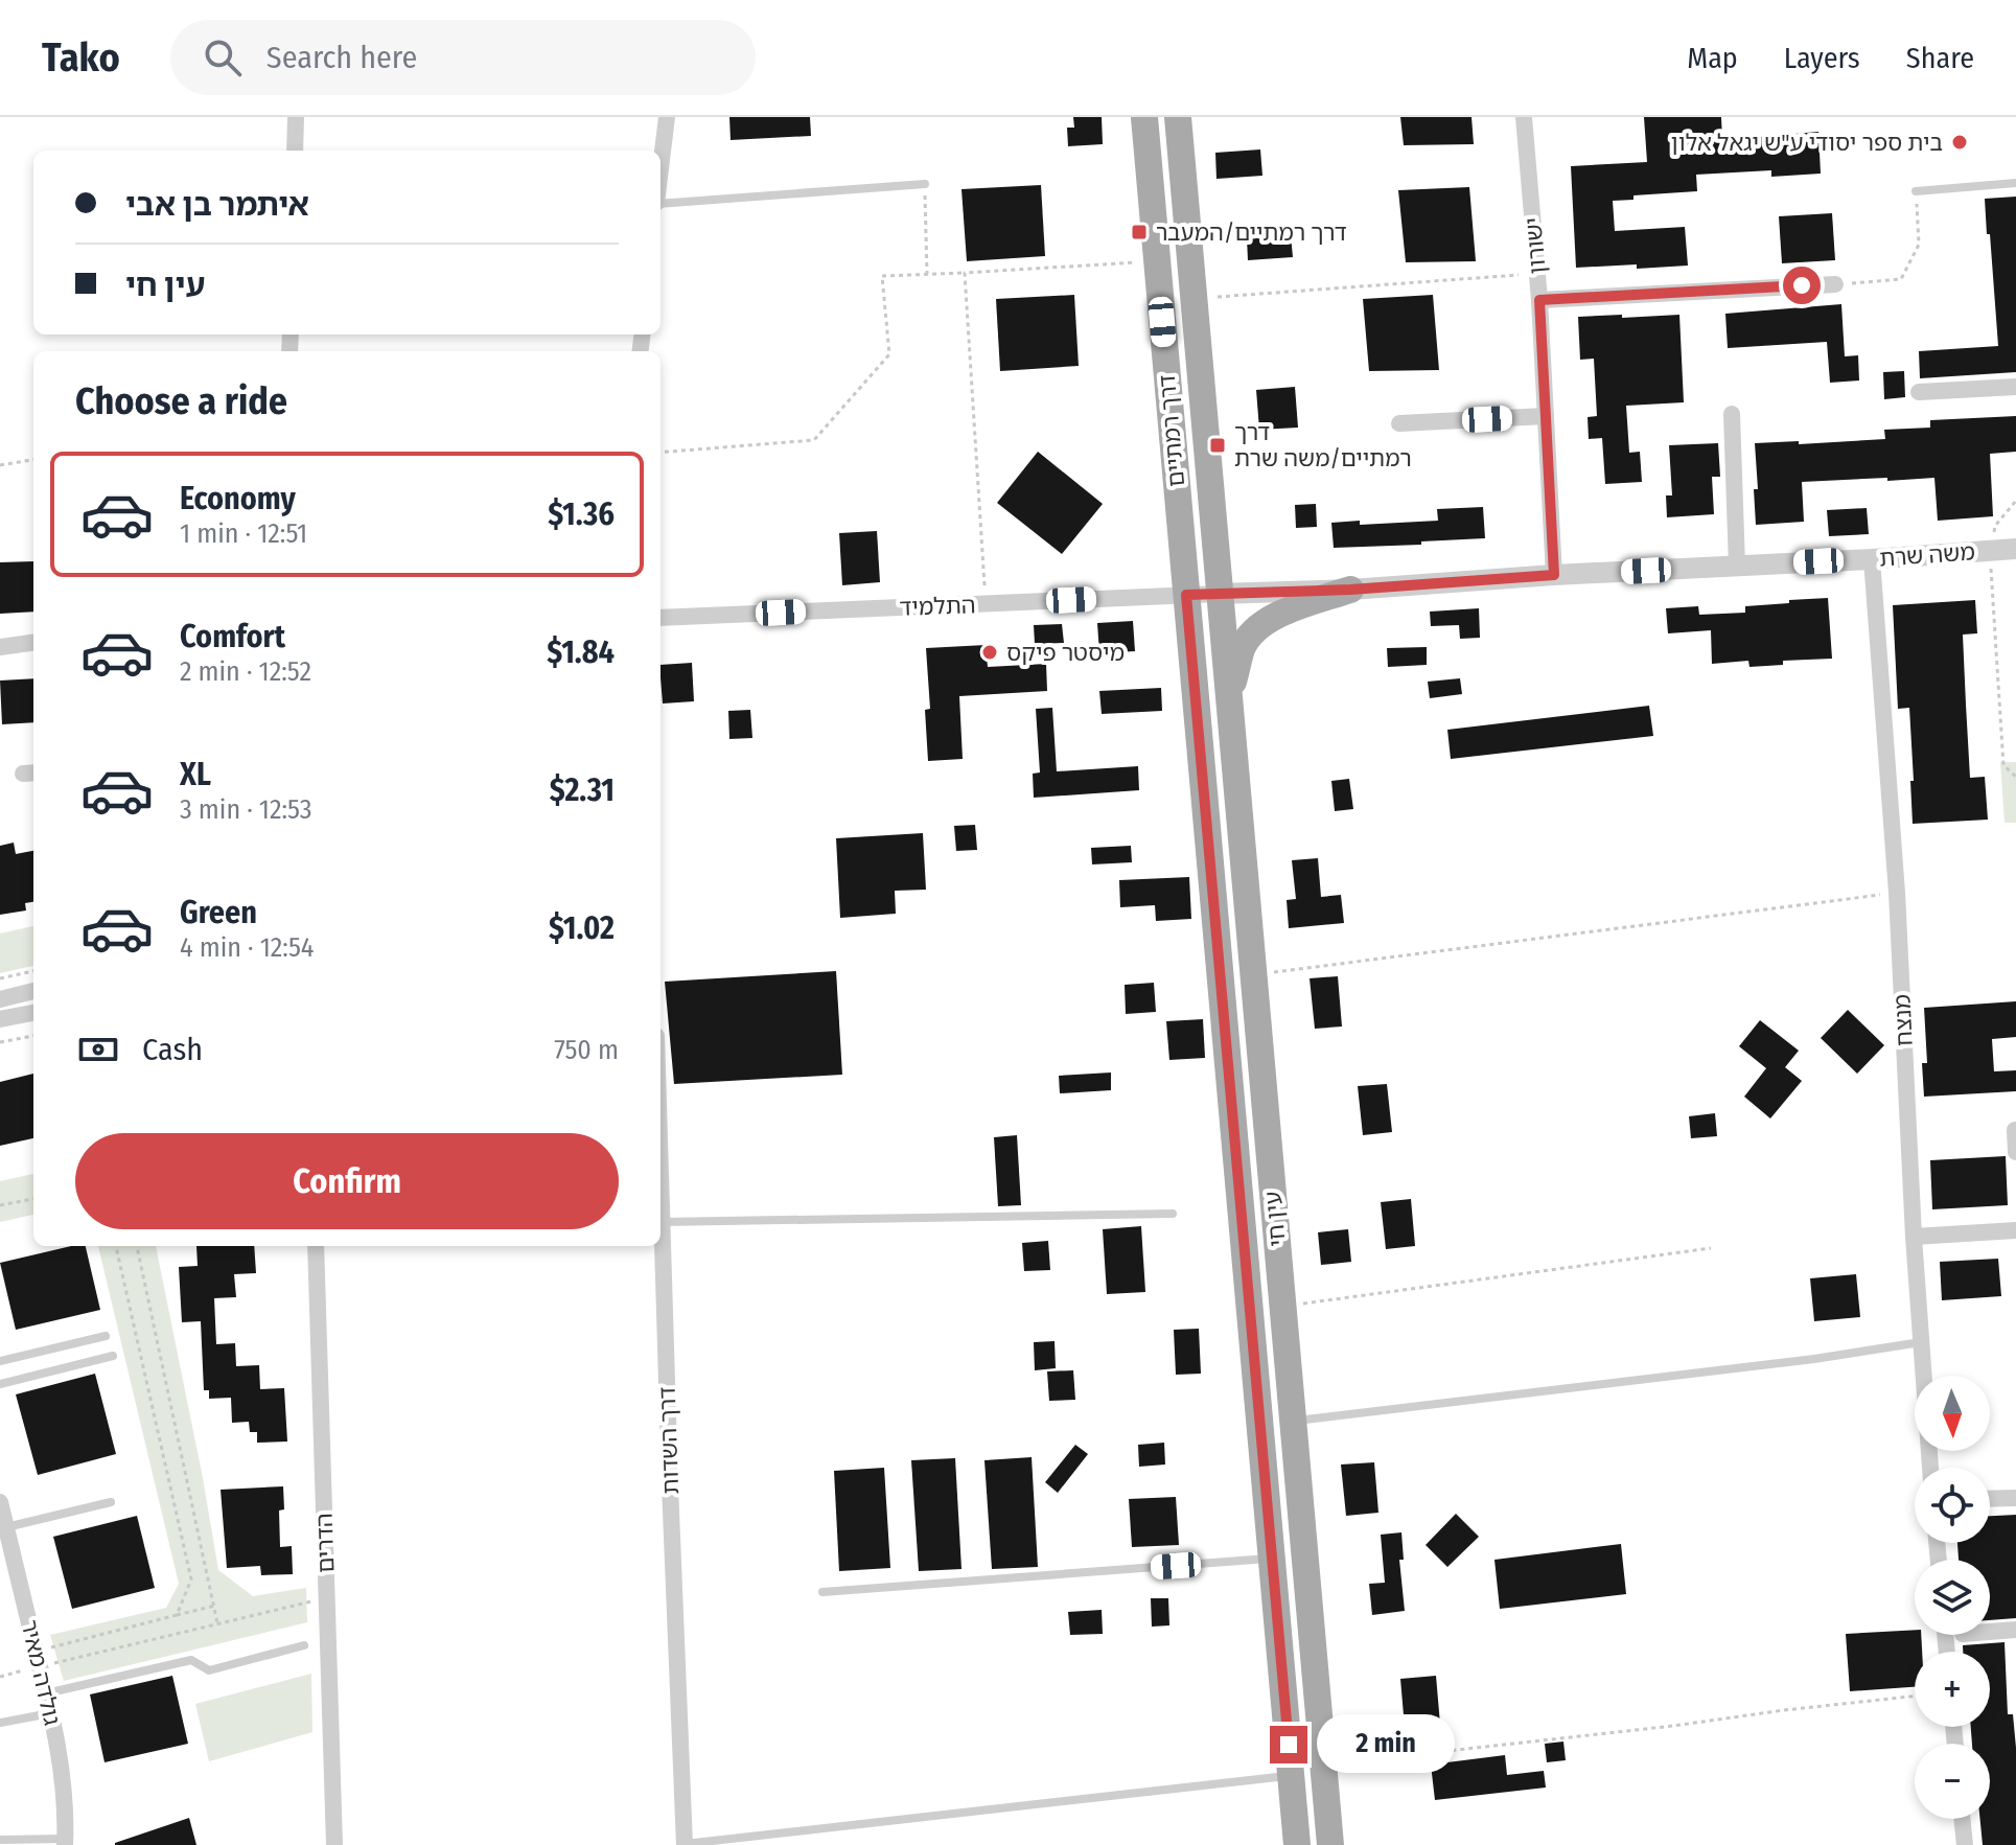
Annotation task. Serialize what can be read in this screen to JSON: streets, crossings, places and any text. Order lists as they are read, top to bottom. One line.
{"streets":{"main road":["דרך רמתיים","עין חי"],"street":["ישורון","משה שרת","התלמיד","מנצח","דרך השדות","הדרים","גולדה מאיר"]},"crossings":[["ישורון","משה שרת"],["דרך רמתיים","משה שרת"],["דרך רמתיים","התלמיד"],["דרך רמתיים","עין חי"],["משה שרת","התלמיד"],["משה שרת","מנצח"],["משה שרת","עין חי"],["התלמיד","עין חי"]],"places":{"other":["בית ספר יסודי ע\"ש יגאל אלון","מיסטר פיקס"],"transit":["דרך רמתיים/המעבר","דרך רמתיים/משה שרת"]},"north":"bottom","page":{"header":"Tako","search":"Search here","nav":["Map","Layers","Share"],"banner":["איתמר בן אבי","עין חי"],"heading":"Choose a ride","list":[{"name":"Economy","note":"1 min · 12:51","value":"$1.36"},{"name":"Comfort","note":"2 min · 12:52","value":"$1.84"},{"name":"XL","note":"3 min · 12:53","value":"$2.31"},{"name":"Green","note":"4 min · 12:54","value":"$1.02"}],"pay":["Cash","750 m"],"buttons":"Confirm","map_buttons":["+","−"],"bubble":"2 min"}}
